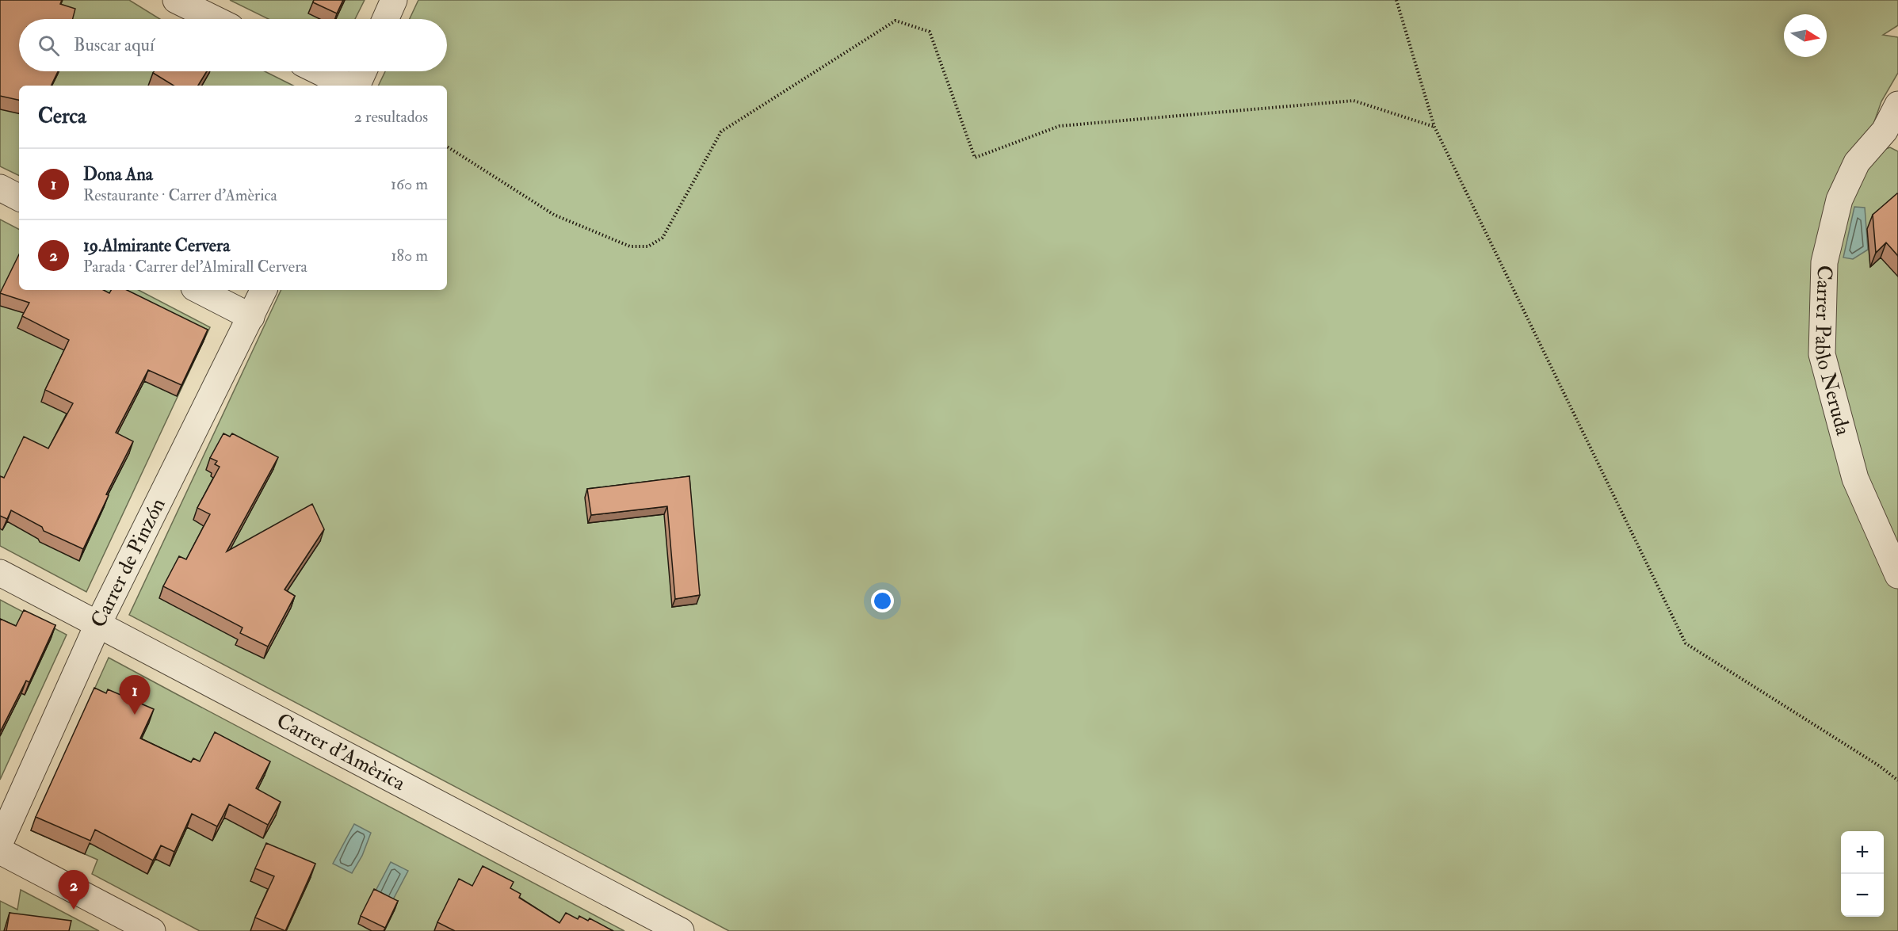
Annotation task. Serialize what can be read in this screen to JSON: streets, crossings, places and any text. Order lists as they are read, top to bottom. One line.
{"streets":{"street":["Carrer Pablo Neruda","Carrer de Pinzón","Carrer d'Amèrica"]},"crossings":[["Carrer de Pinzón","Carrer d'Amèrica"]],"north":"right","page":{"search":"Buscar aquí","heading":["Cerca","2 resultados"],"list":[{"mark":"1","name":"Dona Ana","note":"Restaurante · Carrer d'Amèrica","value":"160 m"},{"mark":"2","name":"19.Almirante Cervera","note":"Parada · Carrer del'Almirall Cervera","value":"180 m"}],"pins":["1","2"],"map_buttons":["+","−"]}}
